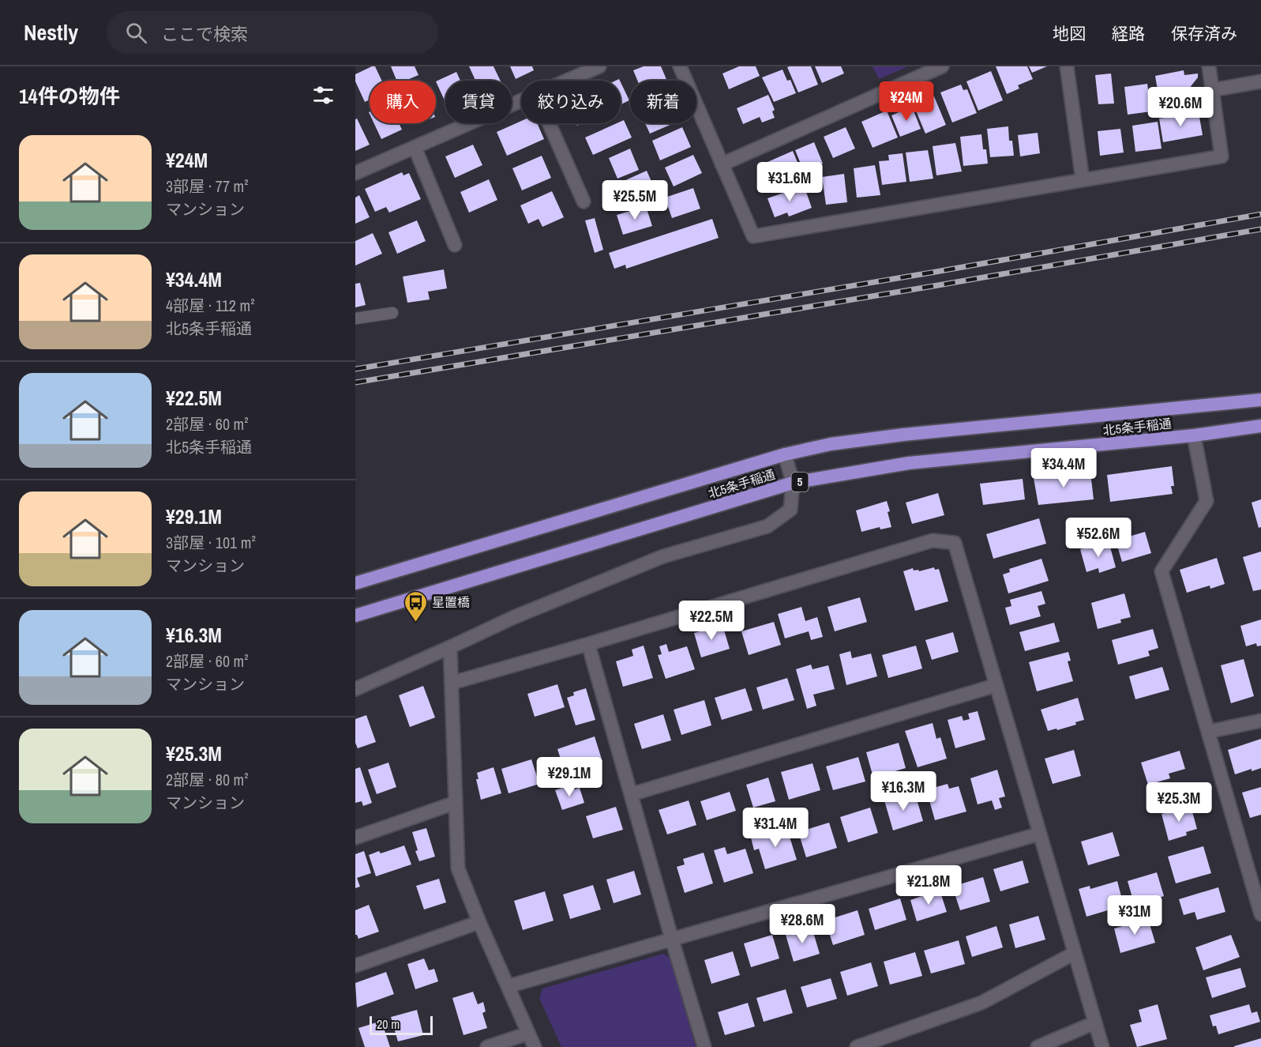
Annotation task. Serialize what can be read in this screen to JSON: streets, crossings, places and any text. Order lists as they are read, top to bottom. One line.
{"streets":{"highway":["北5条手稲通","5"]},"places":{"bus stop":["星置橋"]},"scale_bar":"20 m","page":{"header":"Nestly","search":"ここで検索","nav":["地図","経路","保存済み"],"heading":"14件の物件","chip":["購入","賃貸","絞り込み","新着"],"price":["¥24M","¥20.6M","¥31.6M","¥25.5M","¥34.4M","¥52.6M","¥22.5M","¥29.1M","¥16.3M","¥25.3M","¥31.4M","¥21.8M","¥31M","¥28.6M"],"list":[{"name":"¥24M","note":"3部屋 · 77 m² · マンション"},{"name":"¥34.4M","note":"4部屋 · 112 m² · 北5条手稲通"},{"name":"¥22.5M","note":"2部屋 · 60 m² · 北5条手稲通"},{"name":"¥29.1M","note":"3部屋 · 101 m² · マンション"},{"name":"¥16.3M","note":"2部屋 · 60 m² · マンション"},{"name":"¥25.3M","note":"2部屋 · 80 m² · マンション"}],"scale":"20 m"}}
